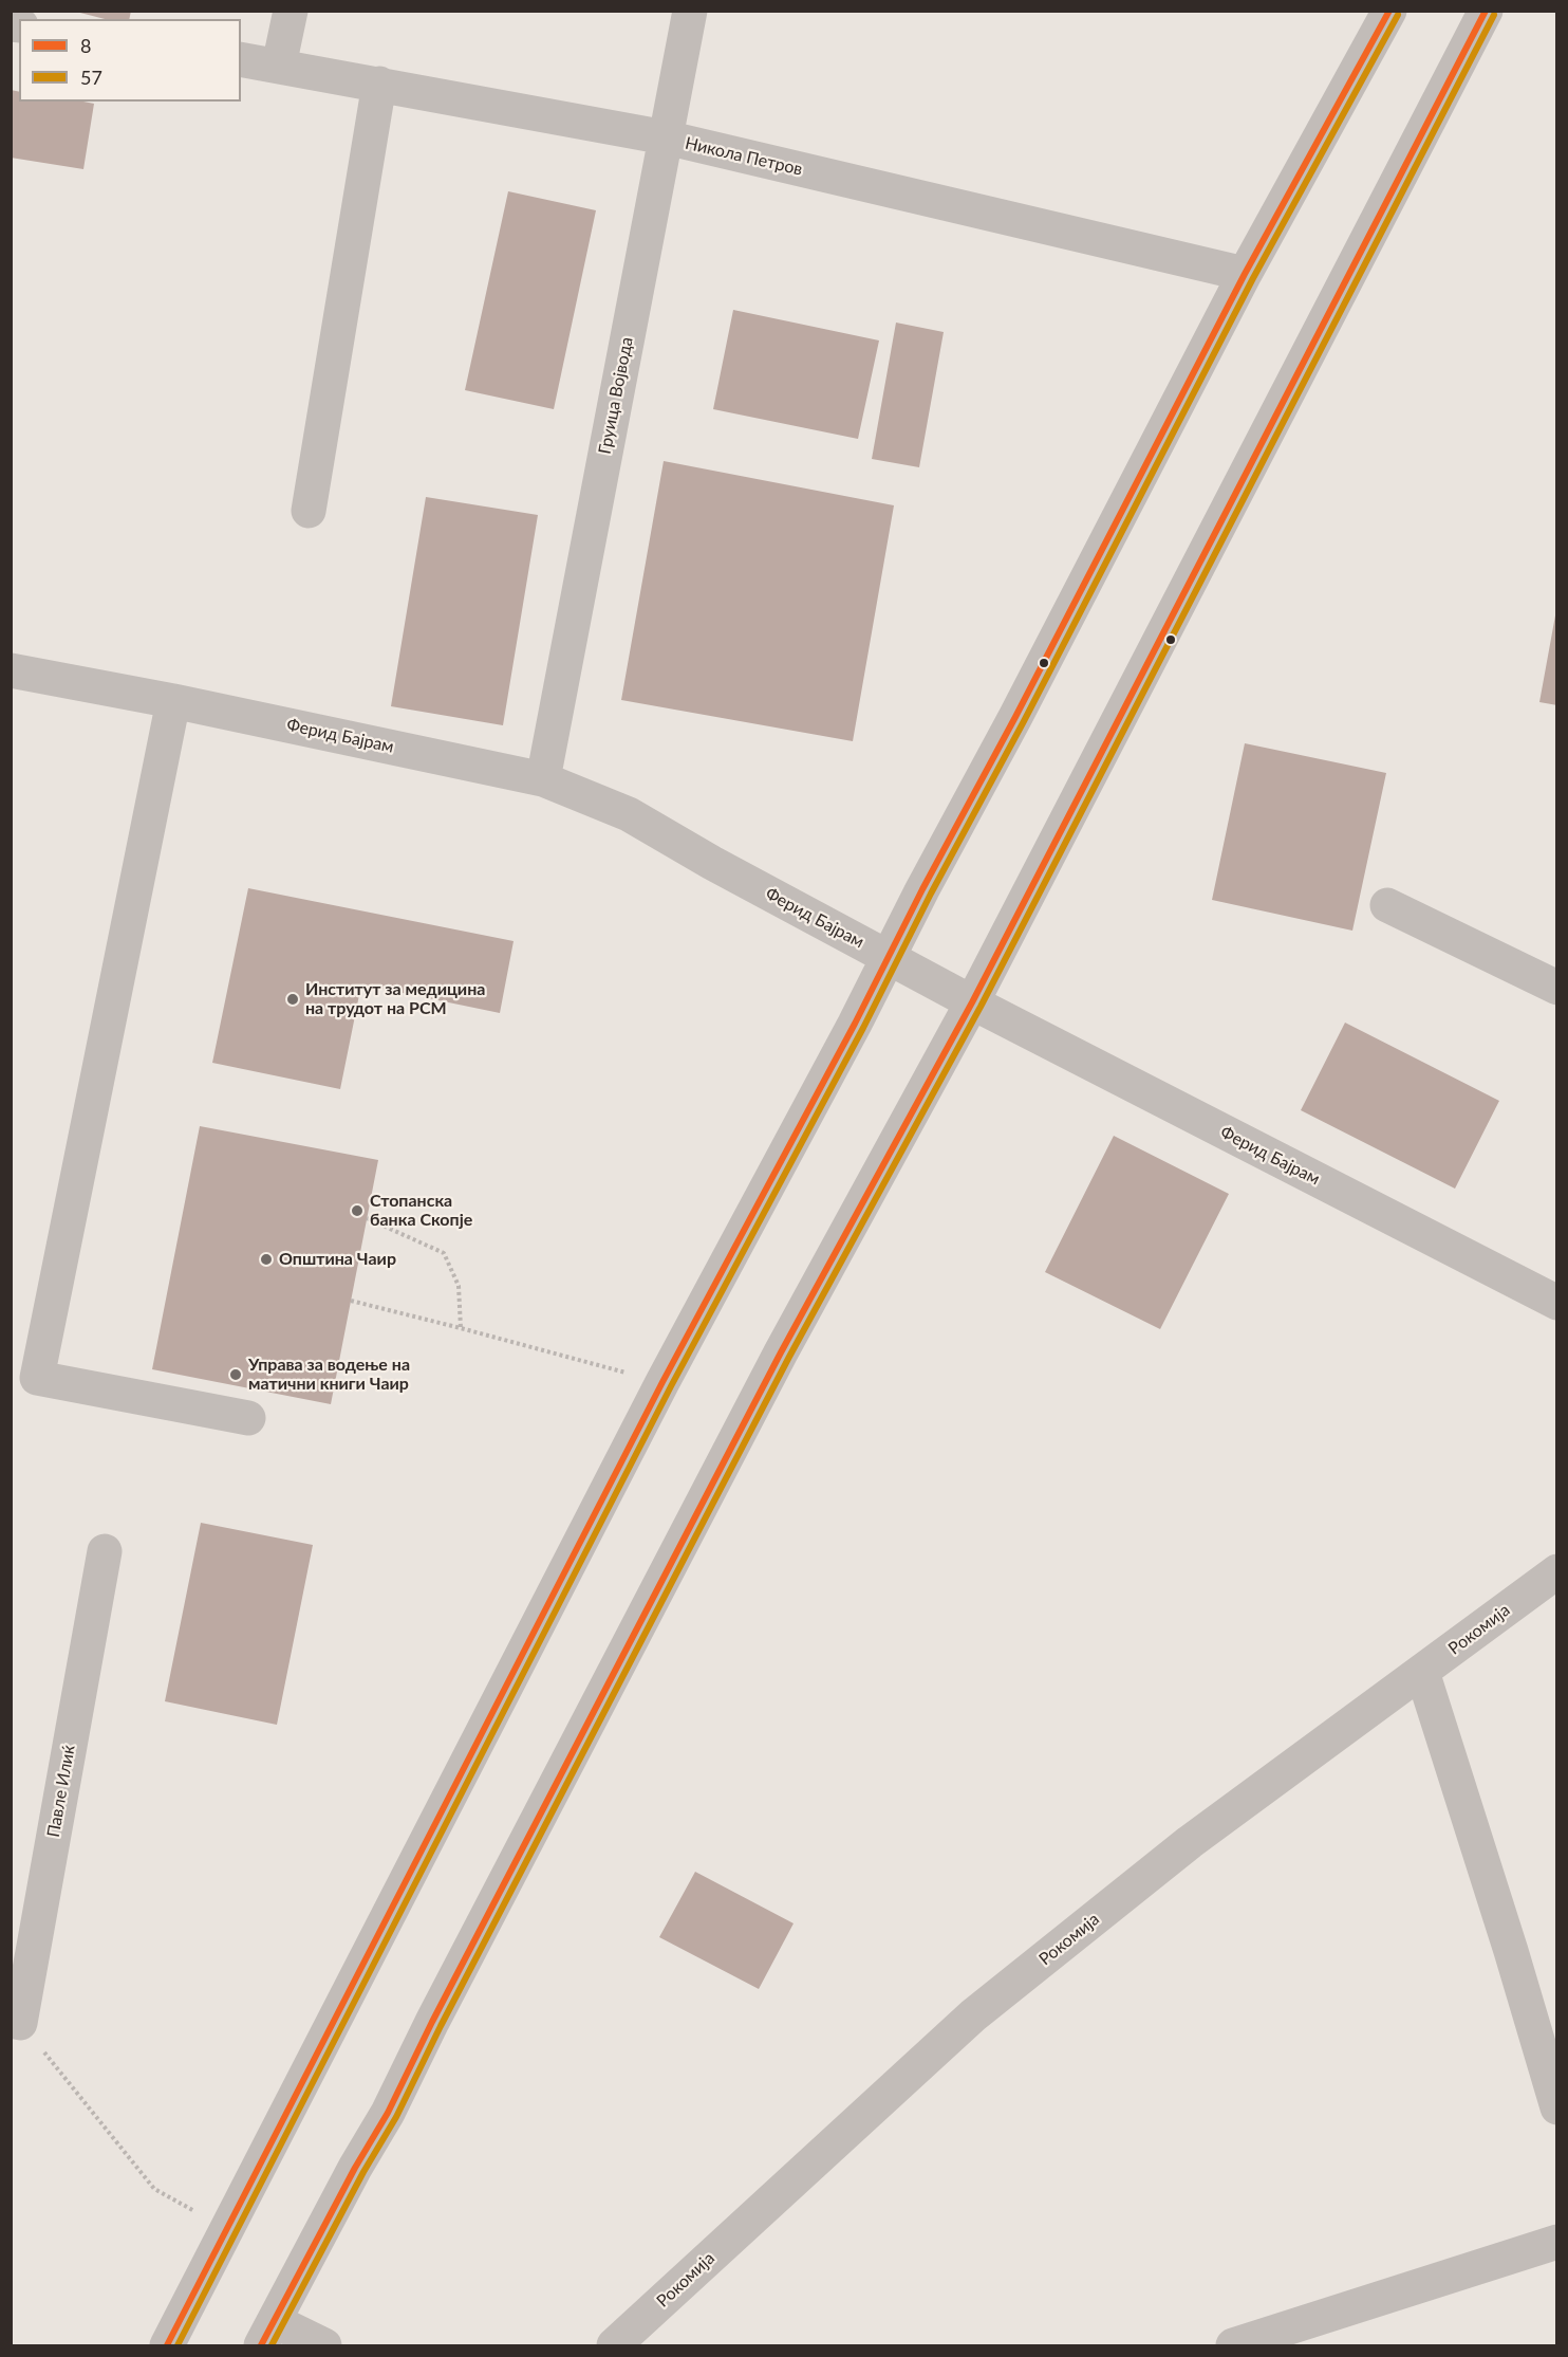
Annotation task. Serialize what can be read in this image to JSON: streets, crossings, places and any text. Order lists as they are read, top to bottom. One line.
{"streets":{"street":["Никола Петров","Груица Војвода","Ферид Бајрам","Рокомија","Павле Илиќ"]},"crossings":[["Никола Петров","Груица Војвода"],["Груица Војвода","Ферид Бајрам"]],"places":["Институт за медицина на трудот на РСМ","Стопанска банка Скопје","Општина Чаир","Управа за водење на матични книги Чаир"],"lines":["transit line 8","transit line 57"],"legend":["8","57"]}
